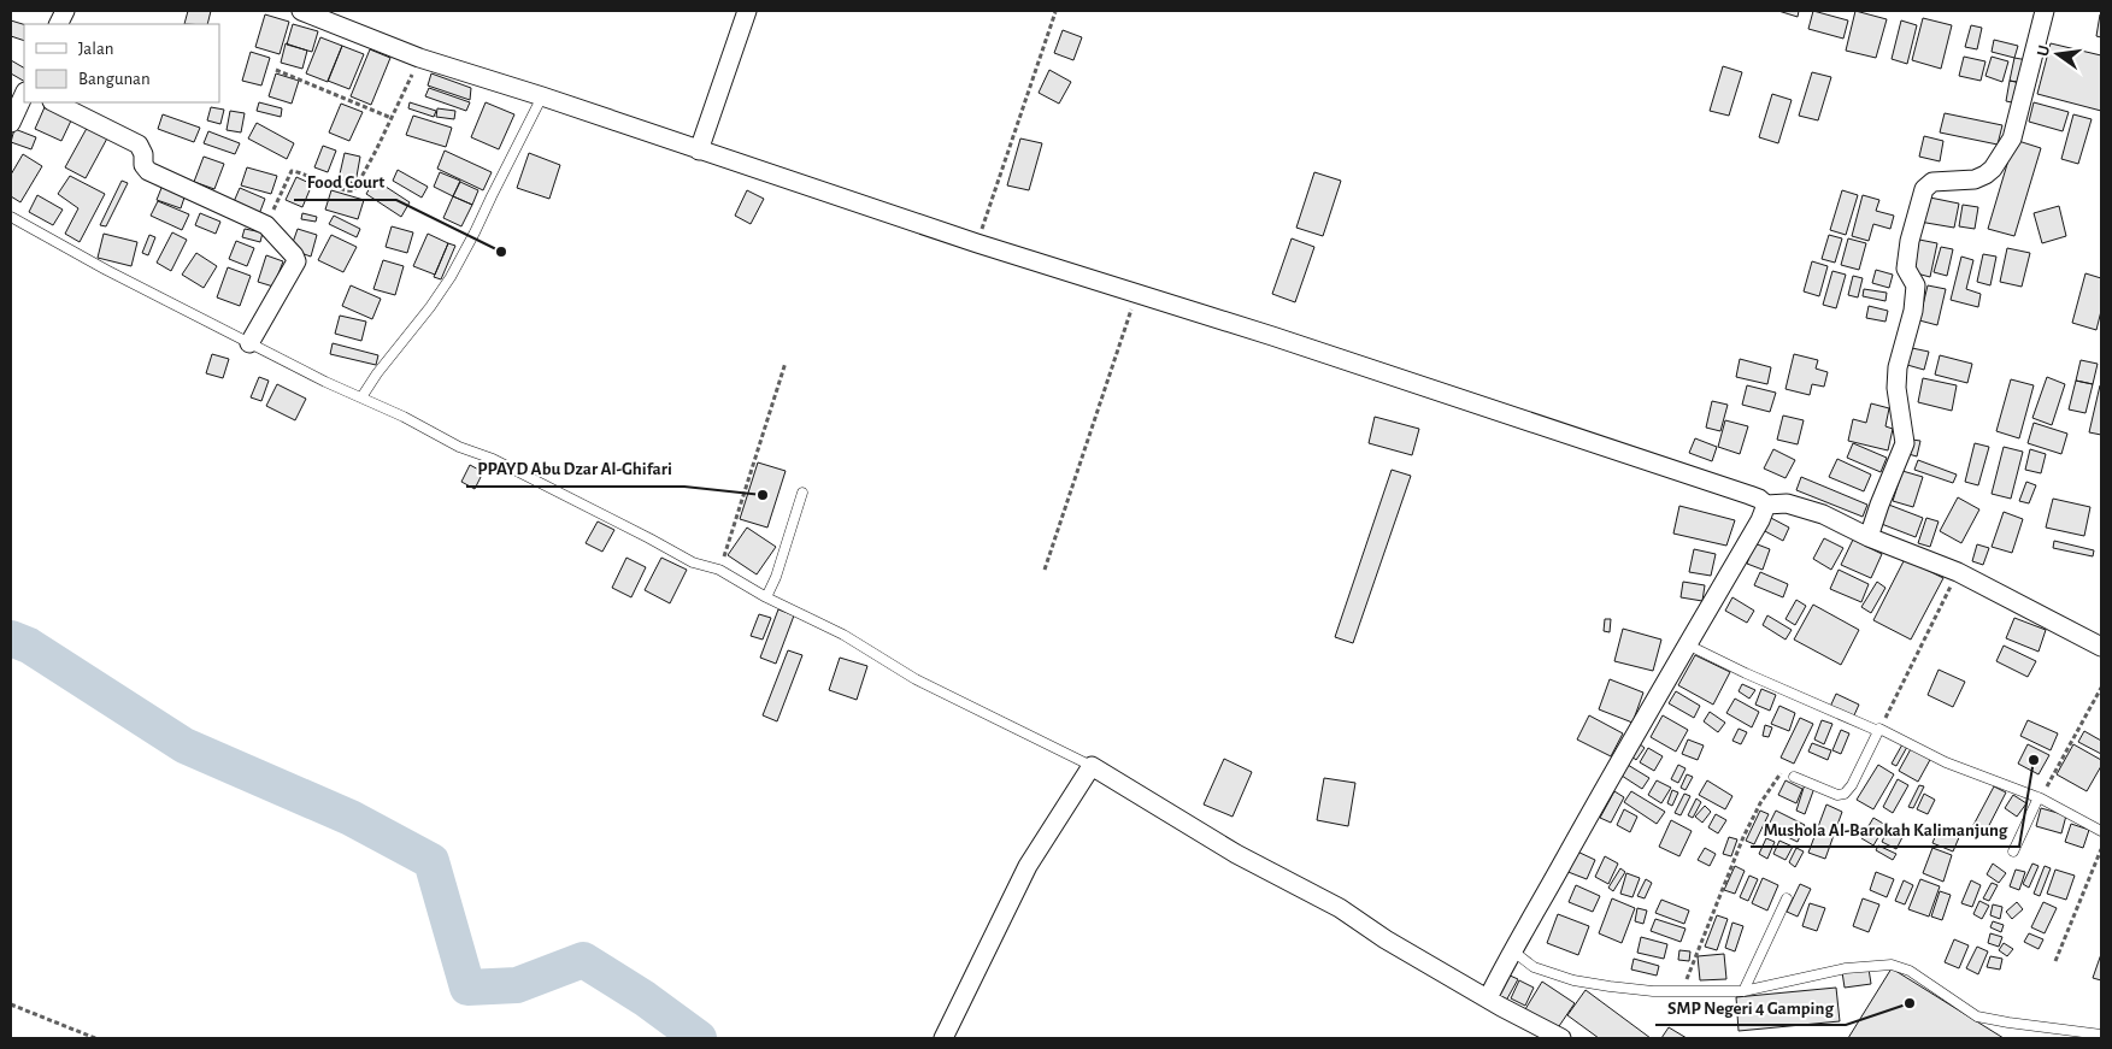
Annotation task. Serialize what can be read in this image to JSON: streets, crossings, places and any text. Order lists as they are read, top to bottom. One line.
{"places":["Food Court","PPAYD Abu Dzar Al-Ghifari","Mushola Al-Barokah Kalimanjung","SMP Negeri 4 Gamping"],"legend":["Jalan","Bangunan"],"north":"left"}
